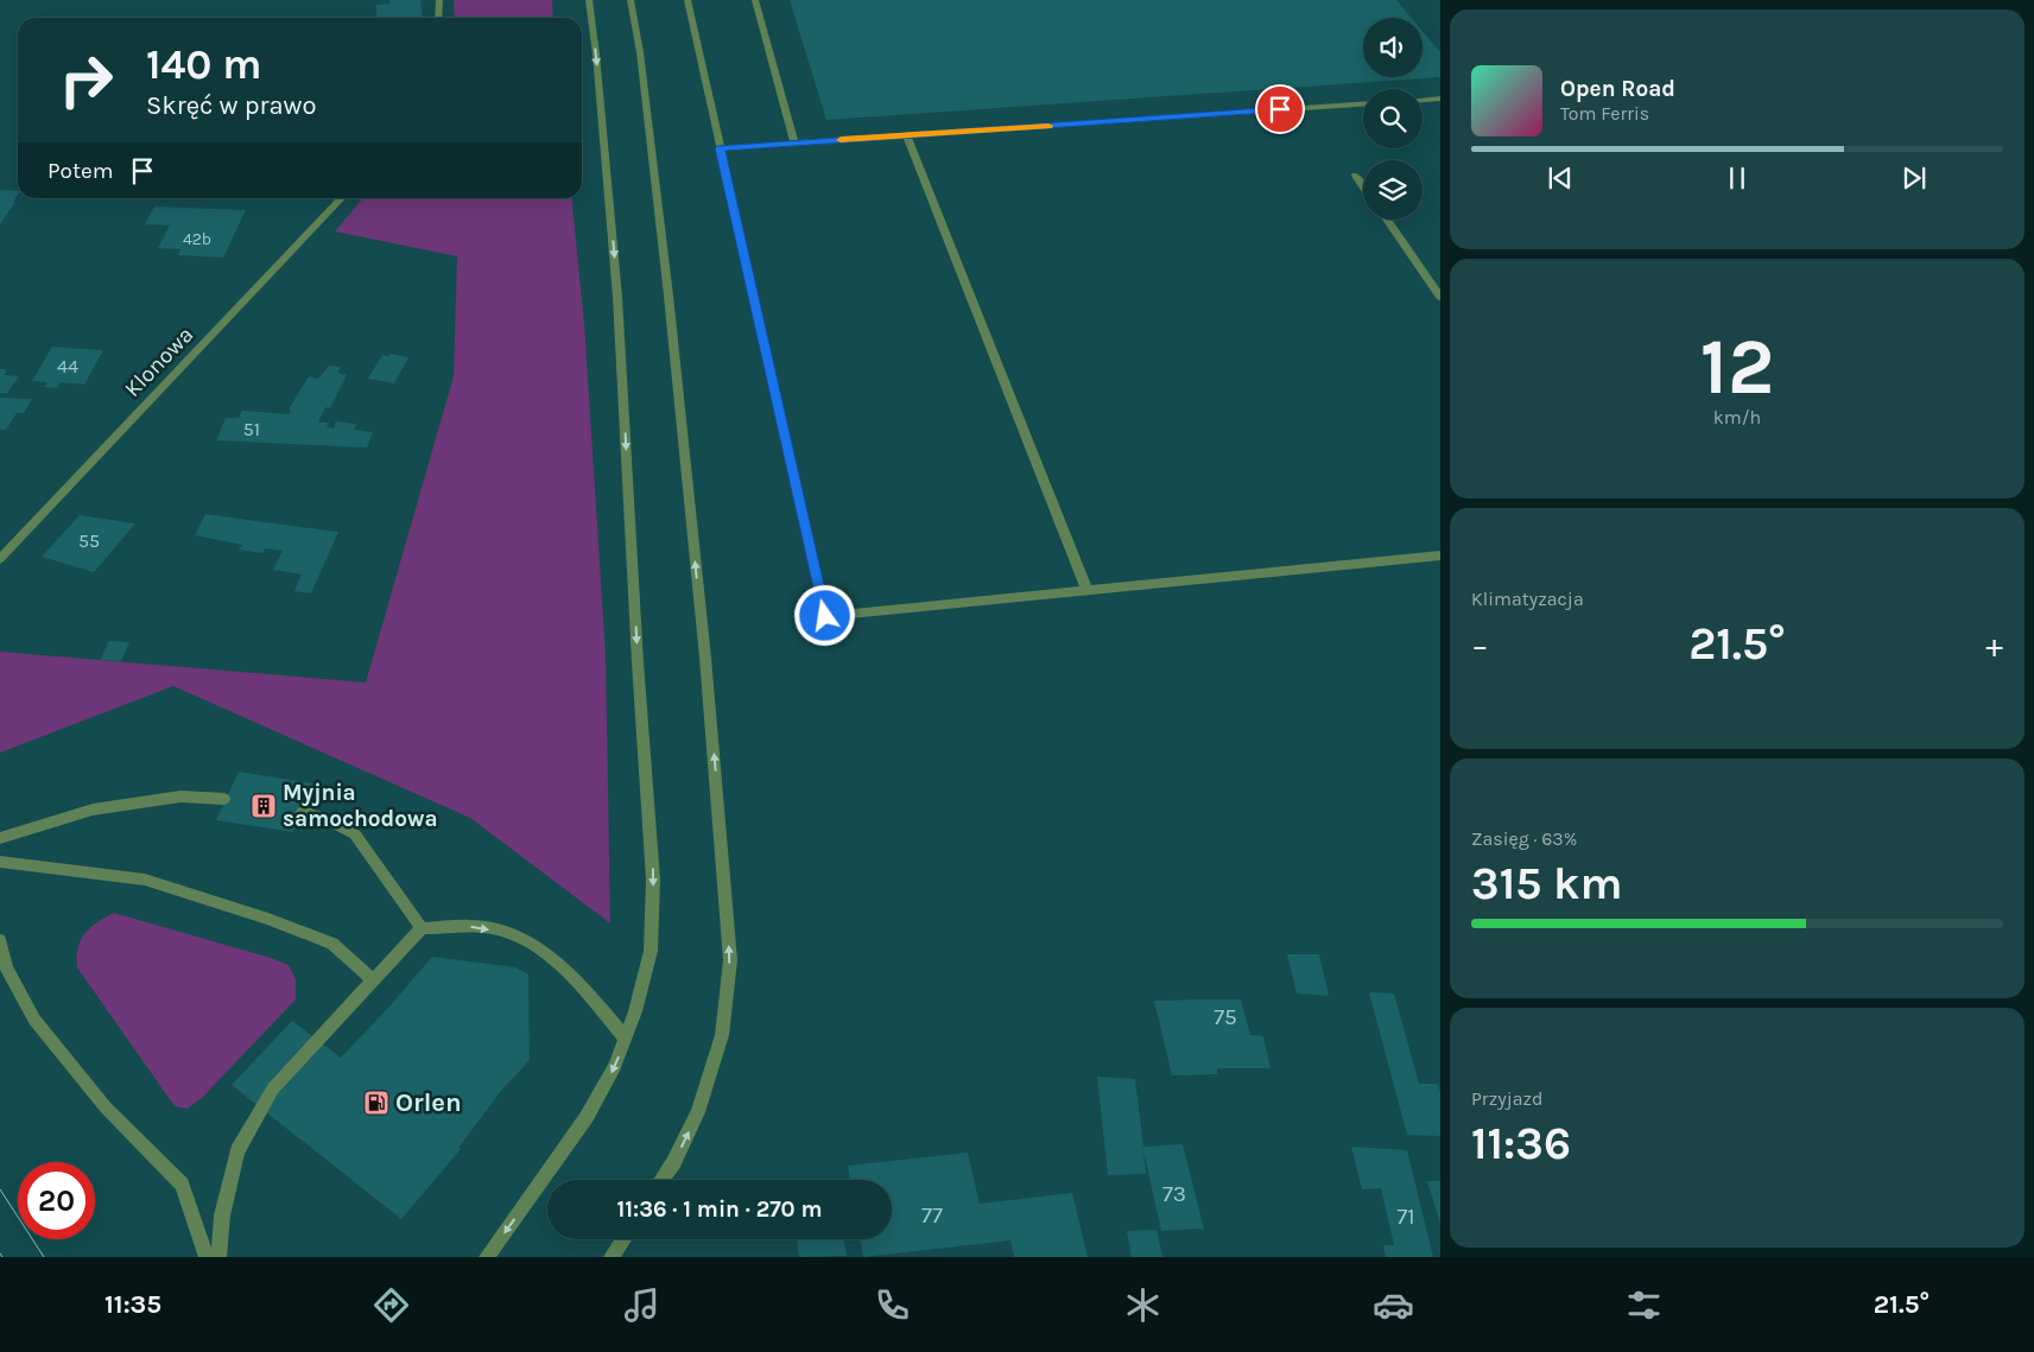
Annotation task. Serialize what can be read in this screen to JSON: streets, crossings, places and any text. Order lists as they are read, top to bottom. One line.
{"streets":{"street":["Klonowa"]},"places":{"building":["Myjnia samochodowa"],"fuel station":["Orlen"]},"house_numbers":["42b","44","51","55","75","73","77","71"],"page":{"turn":["140 m","Skręć w prawo"],"song":["Open Road","Tom Ferris"],"then":"Potem","tile":[["12","km/h"],"Klimatyzacja",["Zasięg · 63%","315 km"],["Przyjazd","11:36"]],"heat":["−","21.5°","+"],"limit":"20","trip":"11:36 · 1 min · 270 m","tabs":["11:35","21.5°"]}}
